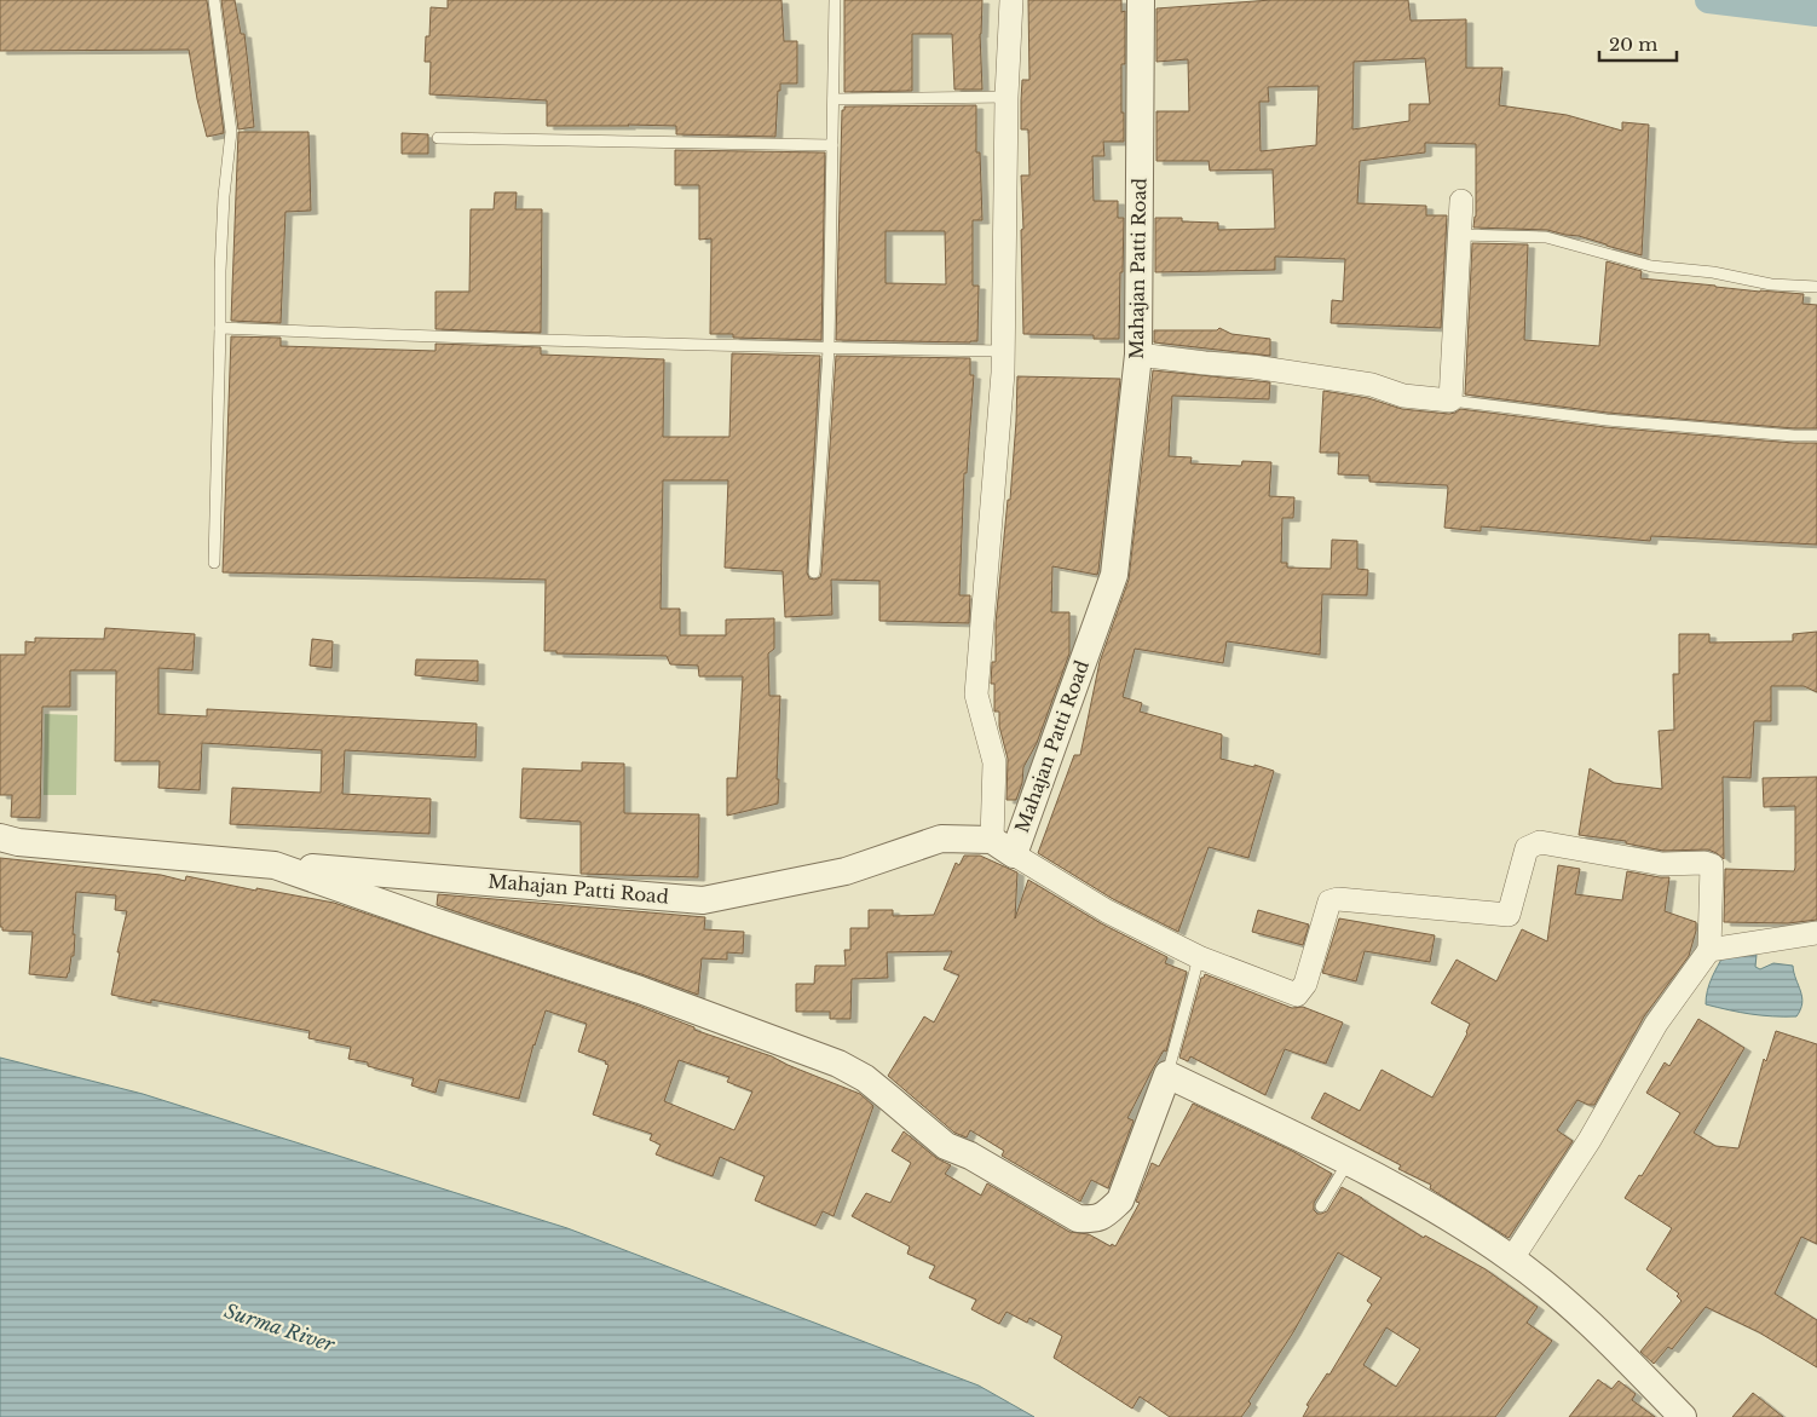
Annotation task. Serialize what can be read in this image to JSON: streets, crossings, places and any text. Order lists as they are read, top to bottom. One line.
{"streets":{"street":["Mahajan Patti Road"]},"water":["Surma River"],"scale_bar":"20 m"}
